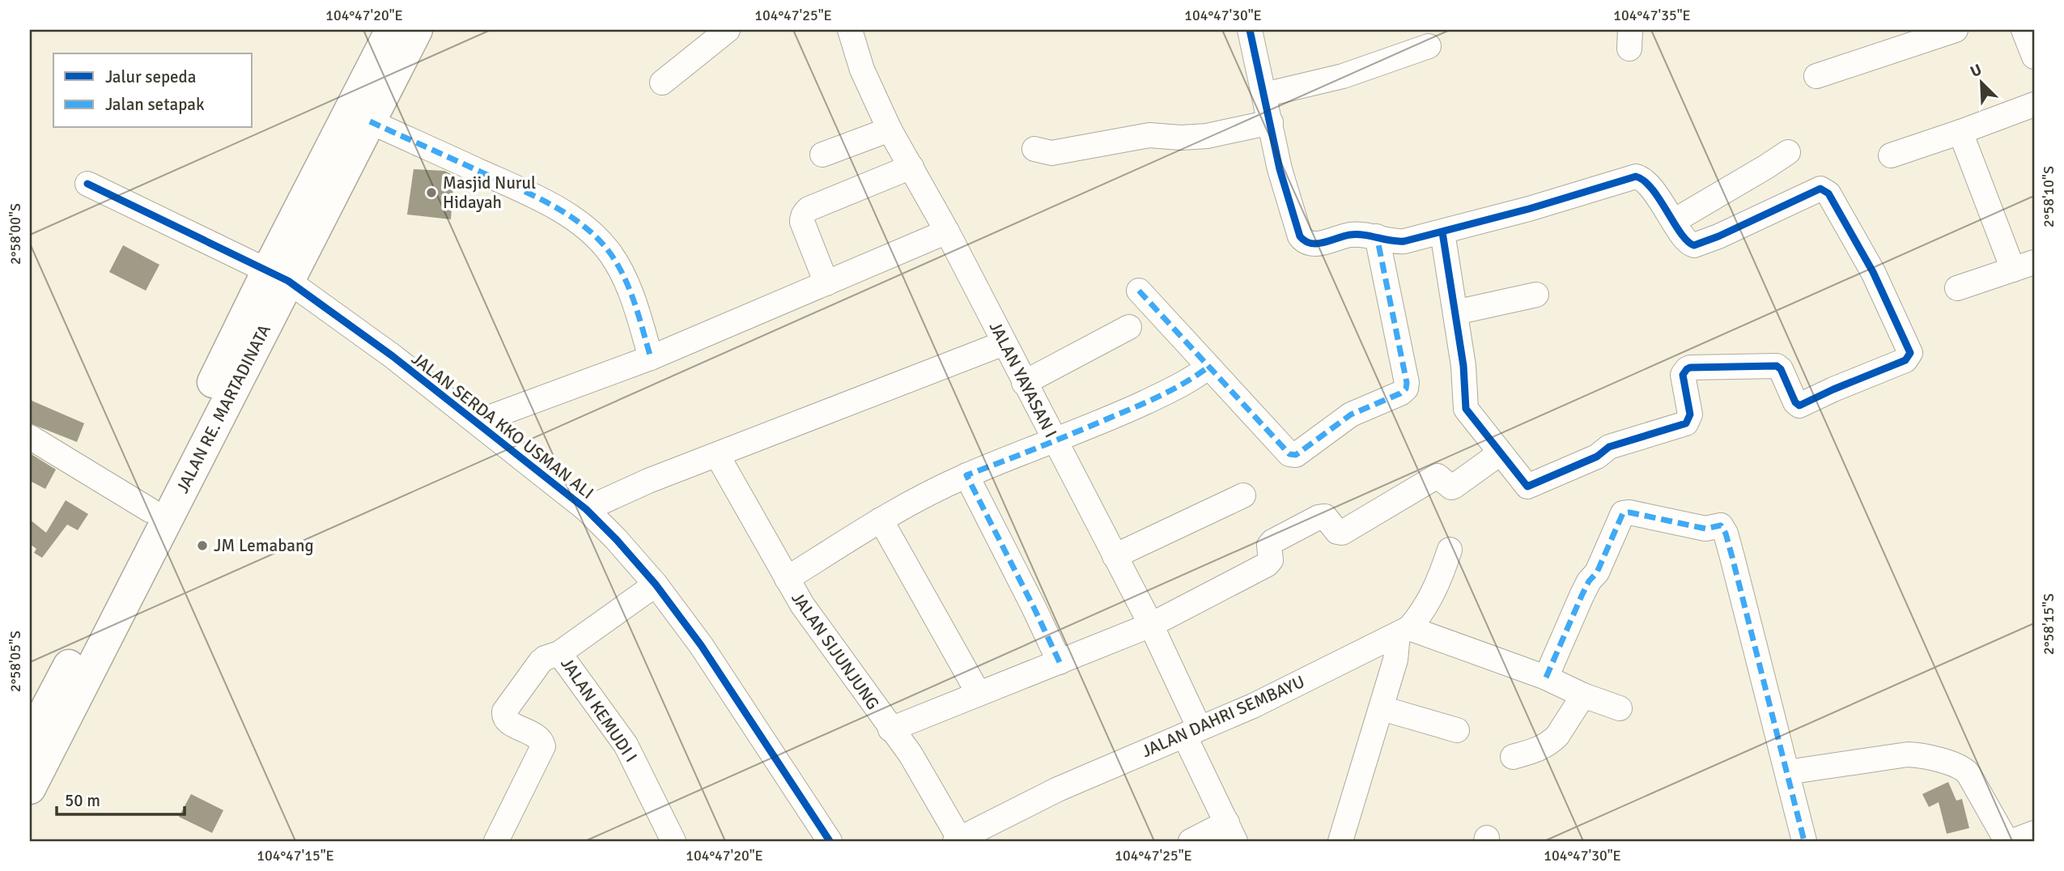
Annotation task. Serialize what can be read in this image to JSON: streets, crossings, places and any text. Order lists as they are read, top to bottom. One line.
{"streets":{"highway":["JALAN RE. MARTADINATA"],"street":["JALAN YAYASAN I","JALAN SERDA KKO USMAN ALI","JALAN SIJUNJUNG","JALAN KEMUDI I","JALAN DAHRI SEMBAYU"]},"crossings":[["JALAN YAYASAN I","JALAN DAHRI SEMBAYU"],["JALAN RE. MARTADINATA","JALAN SERDA KKO USMAN ALI"],["JALAN SERDA KKO USMAN ALI","JALAN KEMUDI I"],["JALAN SIJUNJUNG","JALAN DAHRI SEMBAYU"]],"places":["Masjid Nurul Hidayah","JM Lemabang"],"legend":["Jalur sepeda","Jalan setapak"],"scale_bar":"50 m","north":"top left","coordinates":["104°47'20\"E","104°47'25\"E","104°47'30\"E","104°47'35\"E","2°58'10\"S","2°58'00\"S","2°58'15\"S","2°58'05\"S","104°47'15\"E"]}
